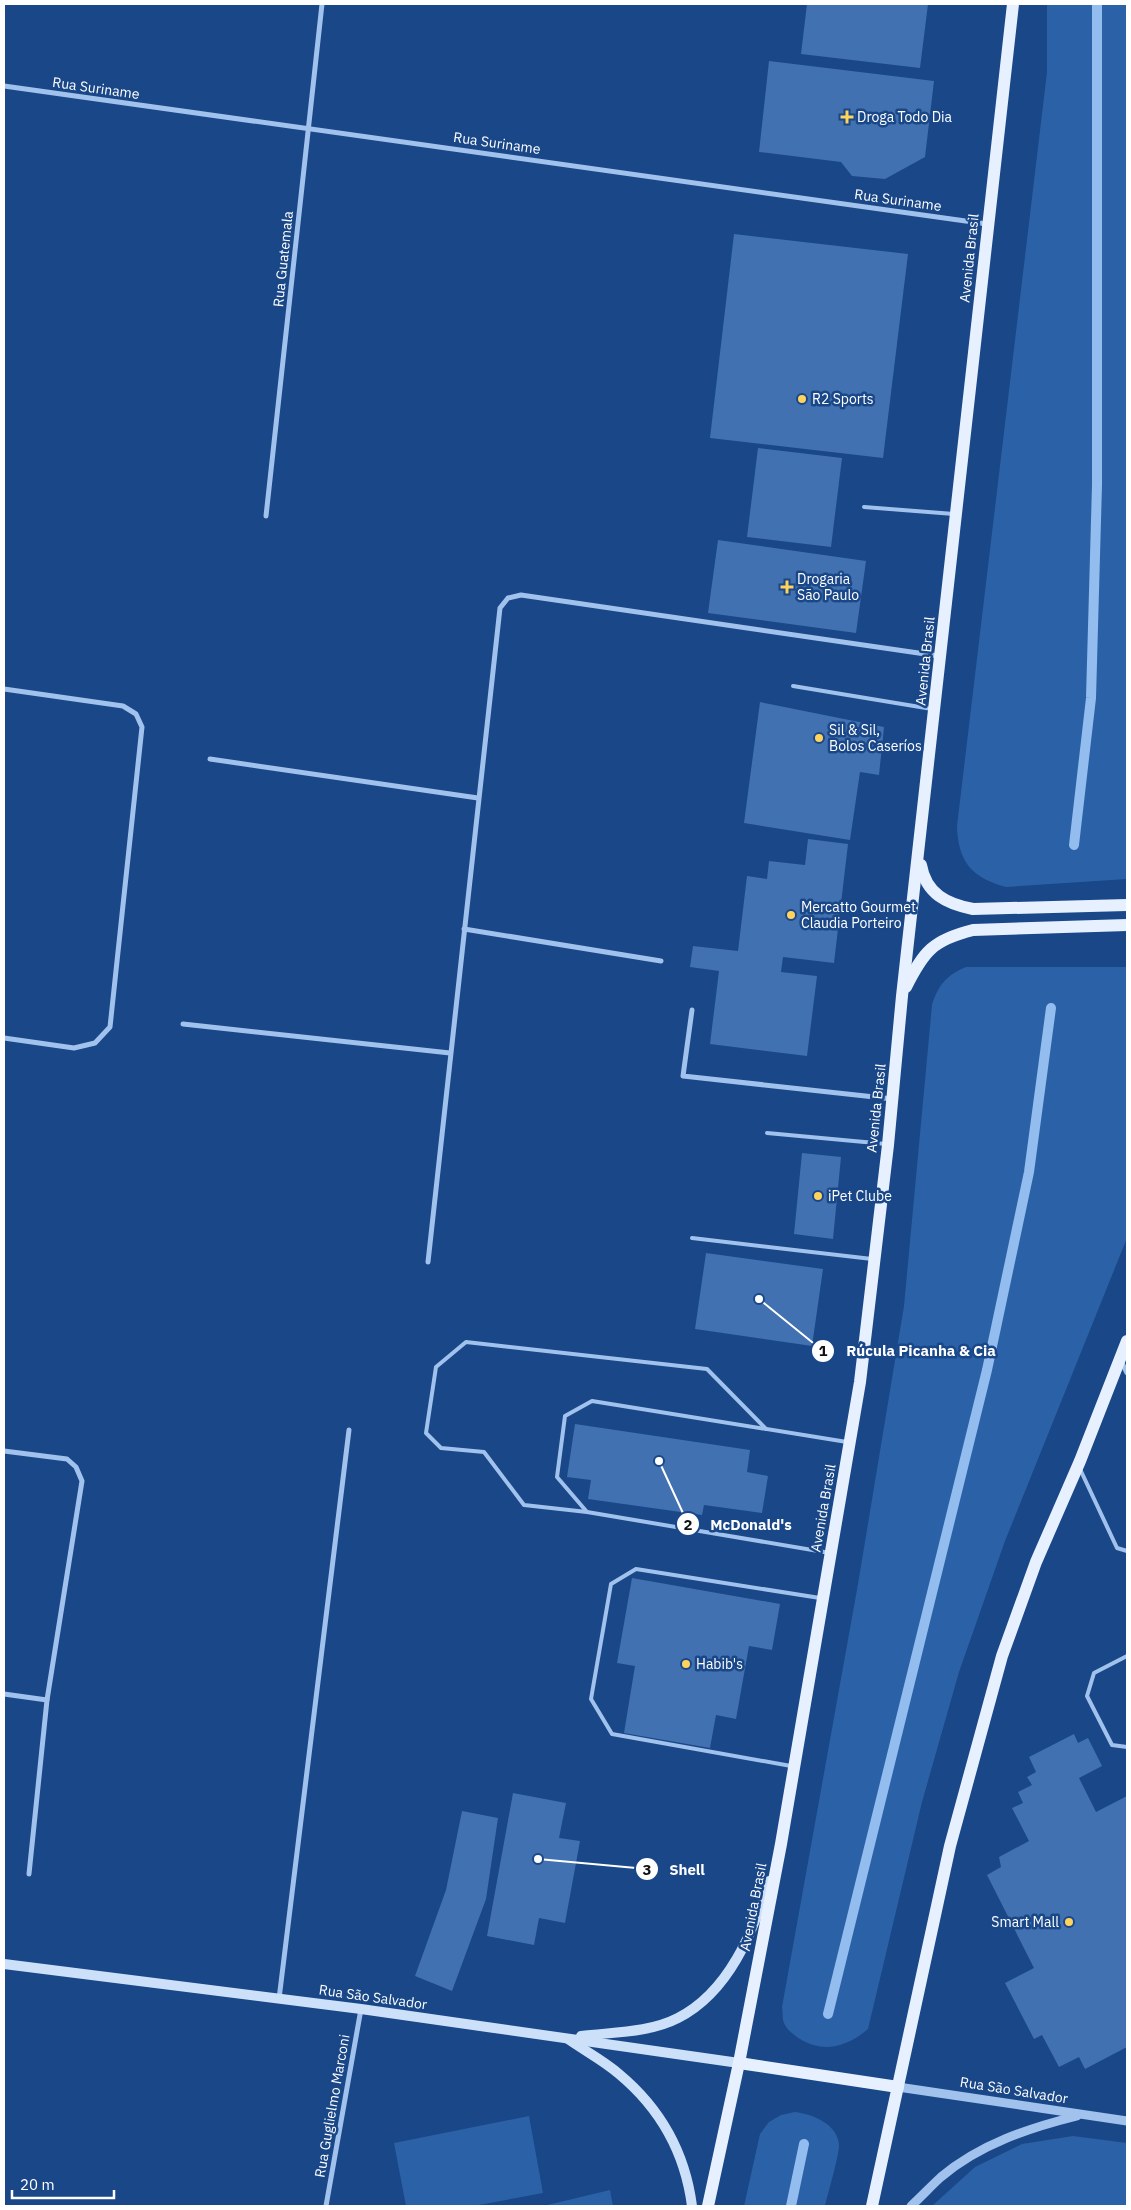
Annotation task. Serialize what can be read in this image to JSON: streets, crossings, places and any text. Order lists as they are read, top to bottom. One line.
{"streets":{"main road":["Avenida Brasil","Rua São Salvador"],"street":["Rua Suriname","Rua Guatemala","Rua Guglielmo Marconi"]},"crossings":[["Rua Suriname","Avenida Brasil"],["Rua Suriname","Rua Guatemala"],["Avenida Brasil","Rua São Salvador"],["Rua São Salvador","Rua Guglielmo Marconi"]],"places":{"health":["Droga Todo Dia","Drogaria São Paulo"],"other":["R2 Sports","Sil & Sil, Bolos Caseríos","Mercatto Gourmet Claudia Porteiro","iPet Clube","Rúcula Picanha & Cia","McDonald's","Habib's","Shell","Smart Mall"]},"scale_bar":"20 m"}
